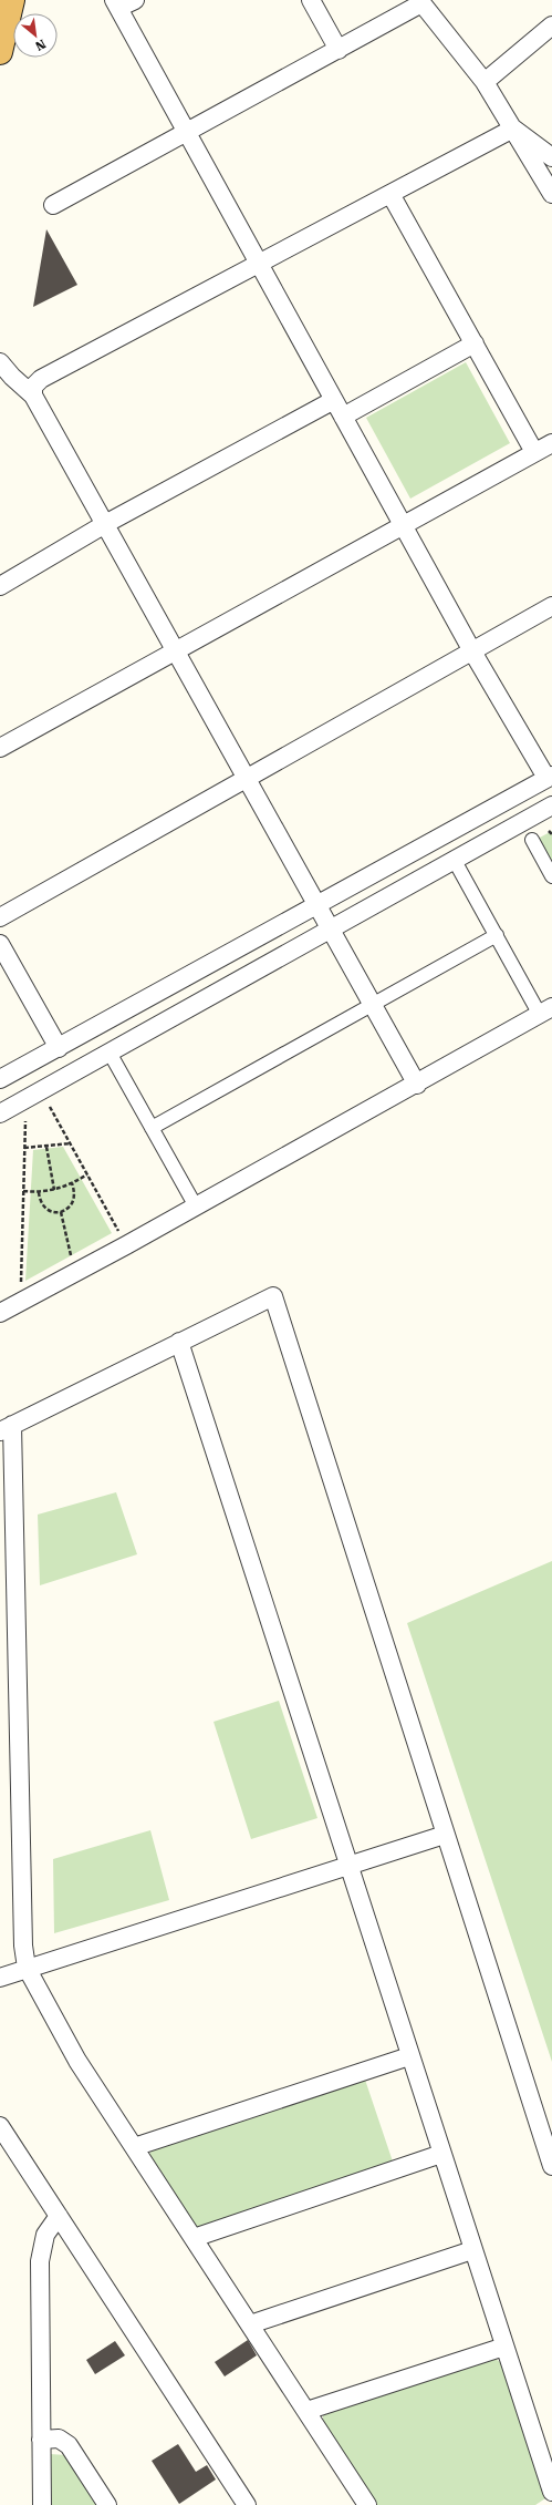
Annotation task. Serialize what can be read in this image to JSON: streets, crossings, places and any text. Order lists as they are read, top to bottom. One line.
{"north":"bottom right"}
